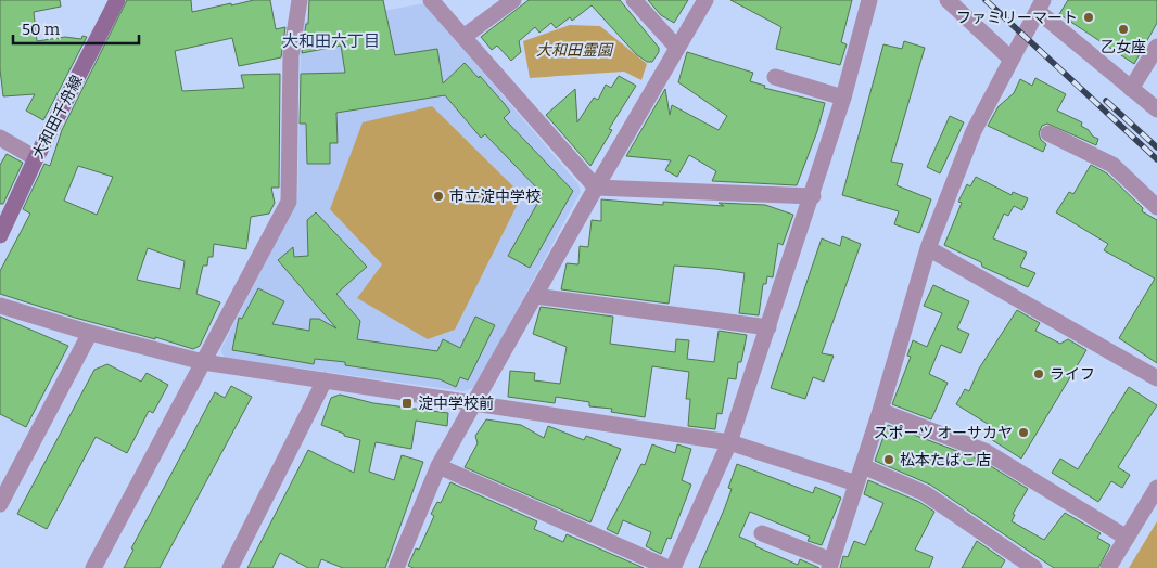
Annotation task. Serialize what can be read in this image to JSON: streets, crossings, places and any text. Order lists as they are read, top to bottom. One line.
{"streets":{"main road":["大和田千舟線"]},"districts":["大和田六丁目"],"parks":["大和田霊園"],"places":{"other":["ファミリーマート","乙女座","市立淀中学校","ライフ","スポーツ オーサカヤ","松本たばこ店"],"transit":["淀中学校前"]},"scale_bar":"50 m"}
